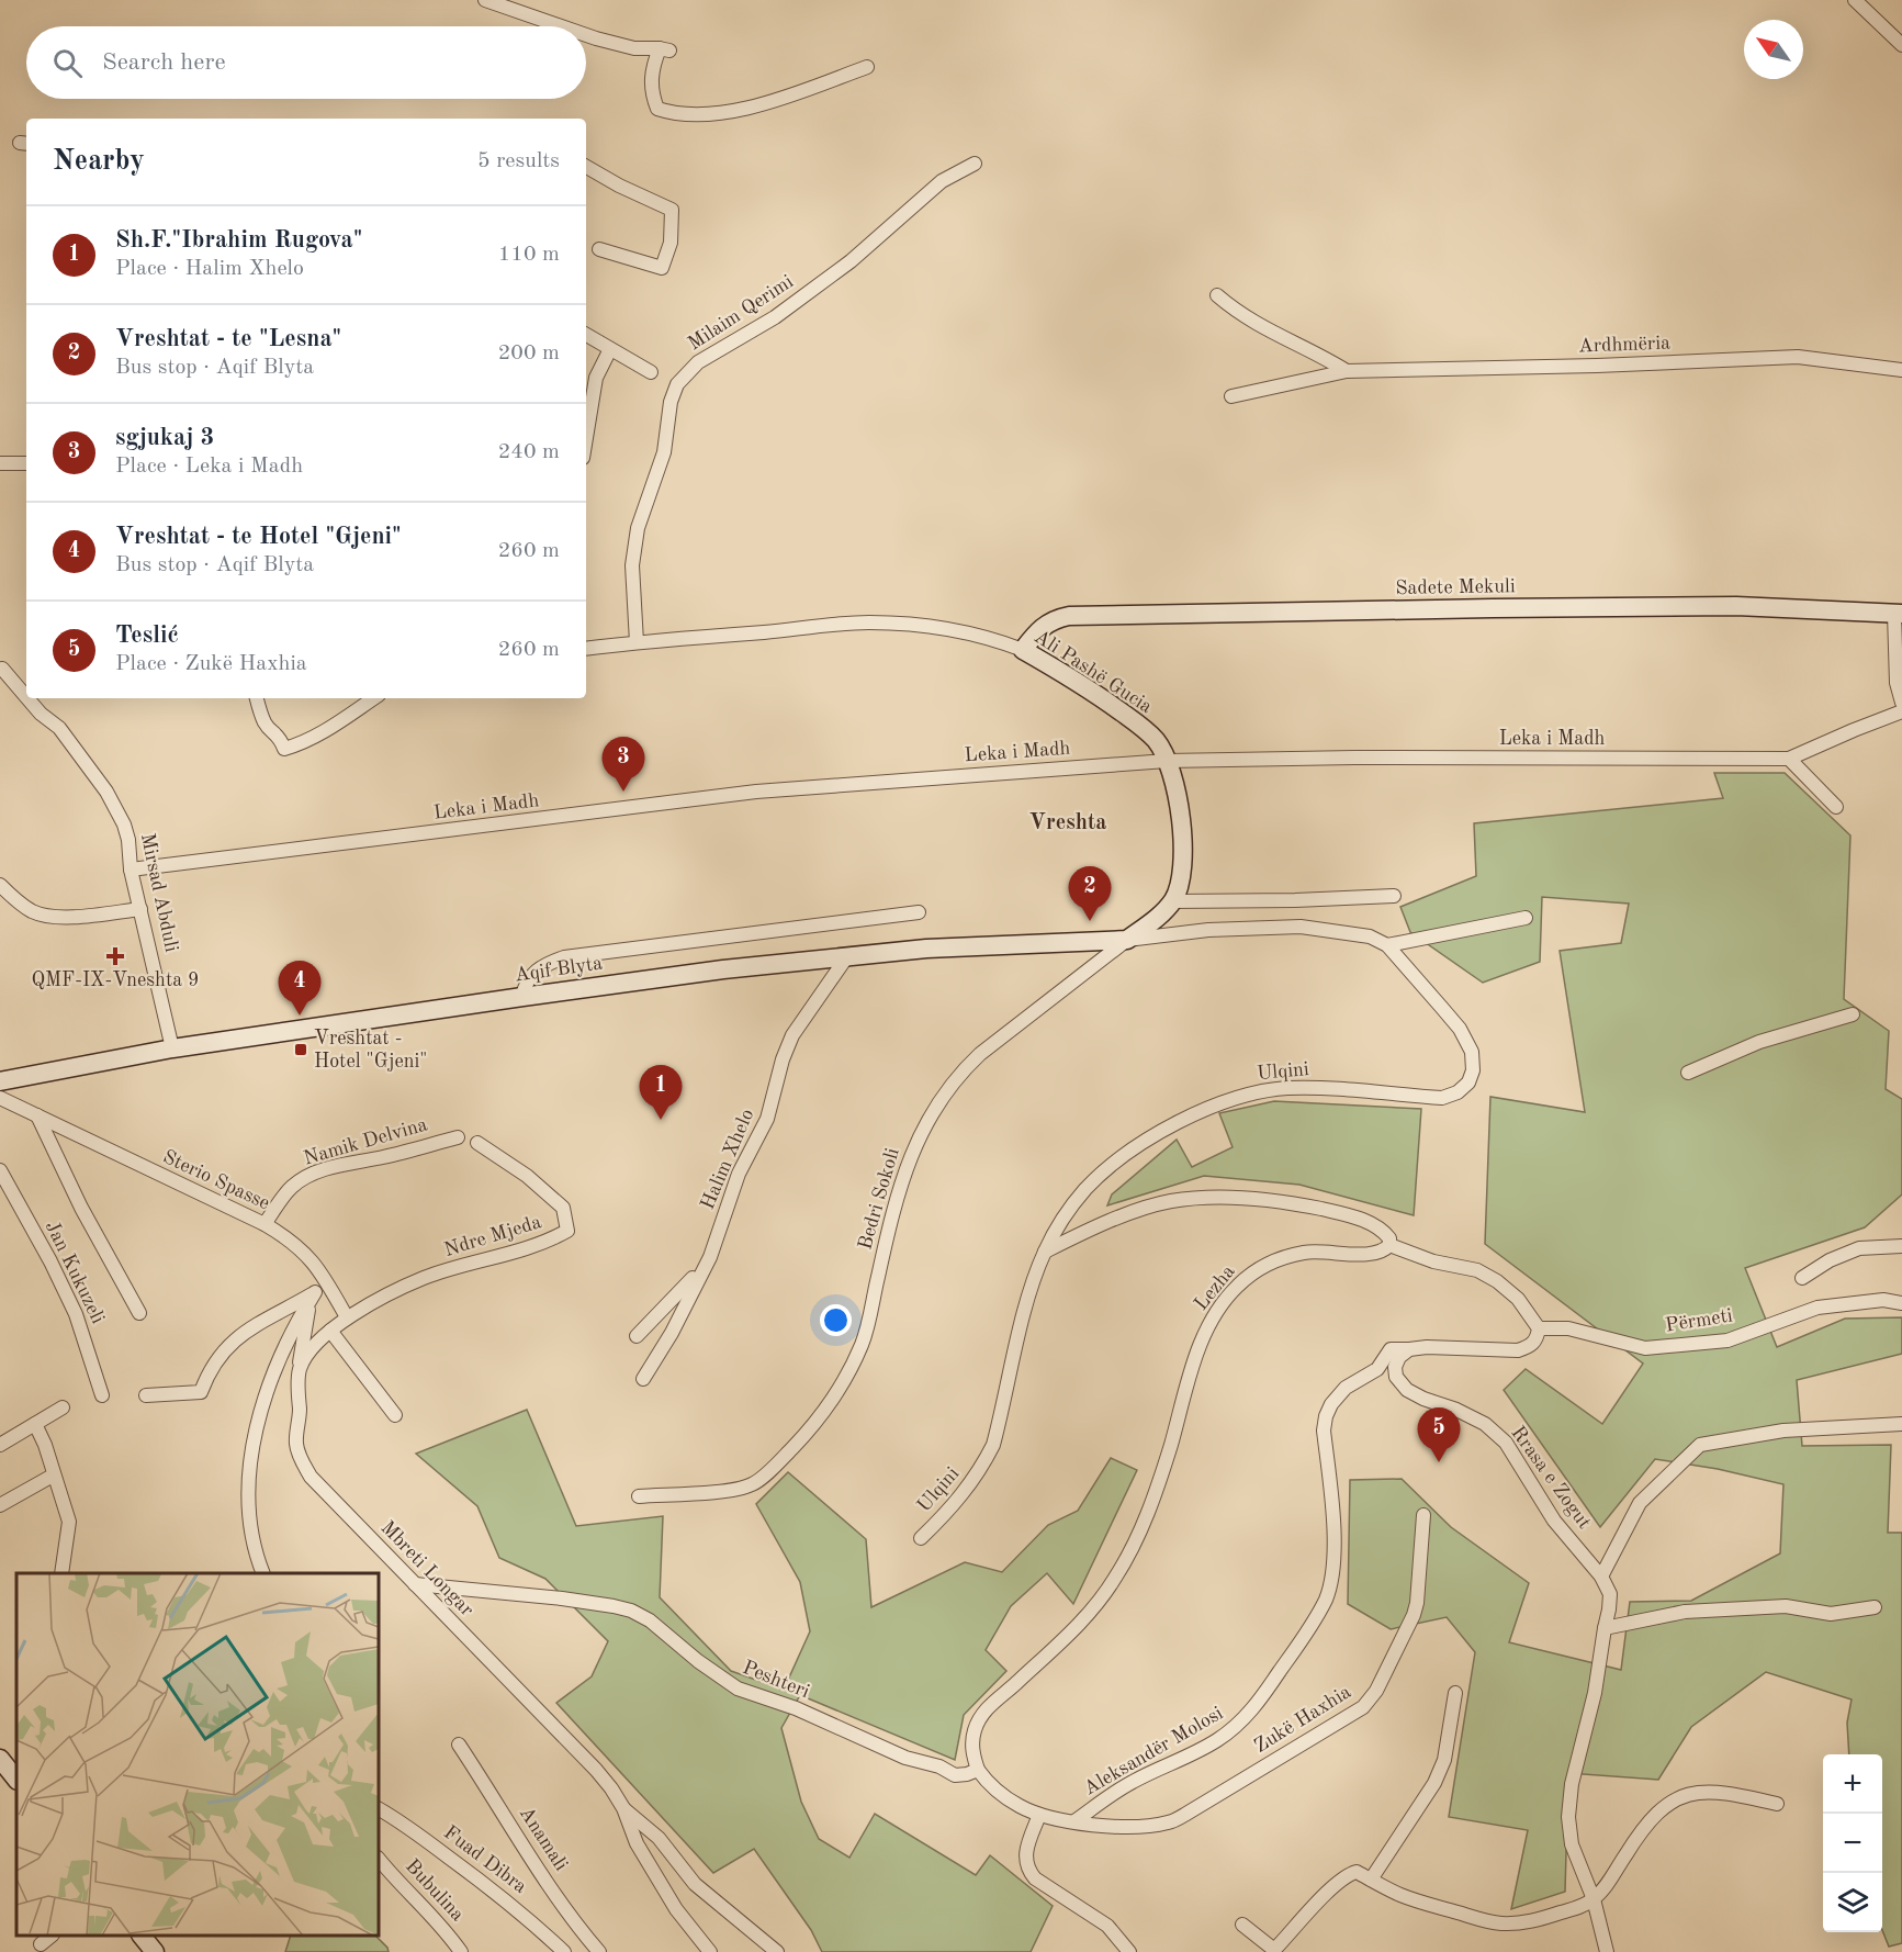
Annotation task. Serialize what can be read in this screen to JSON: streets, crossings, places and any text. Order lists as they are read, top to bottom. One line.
{"streets":{"street":["Milaim Qerimi","Ardhmëria","Sadete Mekuli","Ali Pashë Gucia","Leka i Madh","Mirsad Abduli","Aqif Blyta","Ulqini","Namik Delvina","Halim Xhelo","Sterio Spasse","Bedri Sokoli","Ndre Mjeda","Jan Kukuzeli","Lezha","Përmeti","Rrasa e Zogut","Mbreti Longar","Peshteri","Zukë Haxhia","Aleksandër Molosi","Anamali","Fuad Dibra","Bubulina"]},"crossings":[["Milaim Qerimi","Ali Pashë Gucia"],["Sadete Mekuli","Ali Pashë Gucia"],["Ali Pashë Gucia","Leka i Madh"],["Ali Pashë Gucia","Aqif Blyta"],["Ali Pashë Gucia","Ulqini"],["Ali Pashë Gucia","Bedri Sokoli"],["Leka i Madh","Mirsad Abduli"],["Mirsad Abduli","Aqif Blyta"],["Aqif Blyta","Ulqini"],["Aqif Blyta","Halim Xhelo"],["Aqif Blyta","Bedri Sokoli"],["Ulqini","Bedri Sokoli"],["Namik Delvina","Sterio Spasse"],["Sterio Spasse","Ndre Mjeda"],["Lezha","Peshteri"],["Rrasa e Zogut","Aleksandër Molosi"],["Mbreti Longar","Peshteri"],["Zukë Haxhia","Aleksandër Molosi"]],"districts":["Vreshta"],"places":{"health":["QMF-IX-Vneshta 9"],"transit":["Vreshtat - Hotel \"Gjeni\""]},"north":"top left","page":{"search":"Search here","heading":["Nearby","5 results"],"list":[{"mark":"1","name":"Sh.F.\"Ibrahim Rugova\"","note":"Place · Halim Xhelo","value":"110 m"},{"mark":"2","name":"Vreshtat - te \"Lesna\"","note":"Bus stop · Aqif Blyta","value":"200 m"},{"mark":"3","name":"sgjukaj 3","note":"Place · Leka i Madh","value":"240 m"},{"mark":"4","name":"Vreshtat - te Hotel \"Gjeni\"","note":"Bus stop · Aqif Blyta","value":"260 m"},{"mark":"5","name":"Teslić","note":"Place · Zukë Haxhia","value":"260 m"}],"pins":["3","2","4","1","5"],"map_buttons":["+","−"]}}
